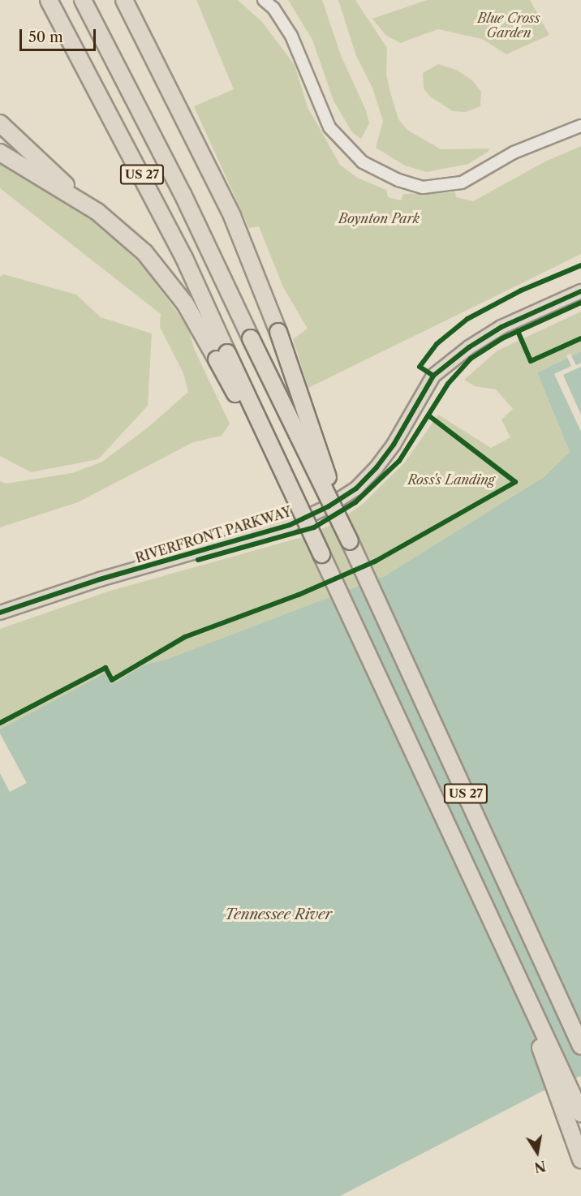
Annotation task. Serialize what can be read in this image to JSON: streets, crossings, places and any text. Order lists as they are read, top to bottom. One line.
{"streets":{"highway":["US 27"],"main road":["RIVERFRONT PARKWAY"]},"water":["Tennessee River"],"parks":["Blue Cross Garden","Boynton Park","Ross's Landing"],"scale_bar":"50 m","north":"bottom"}
